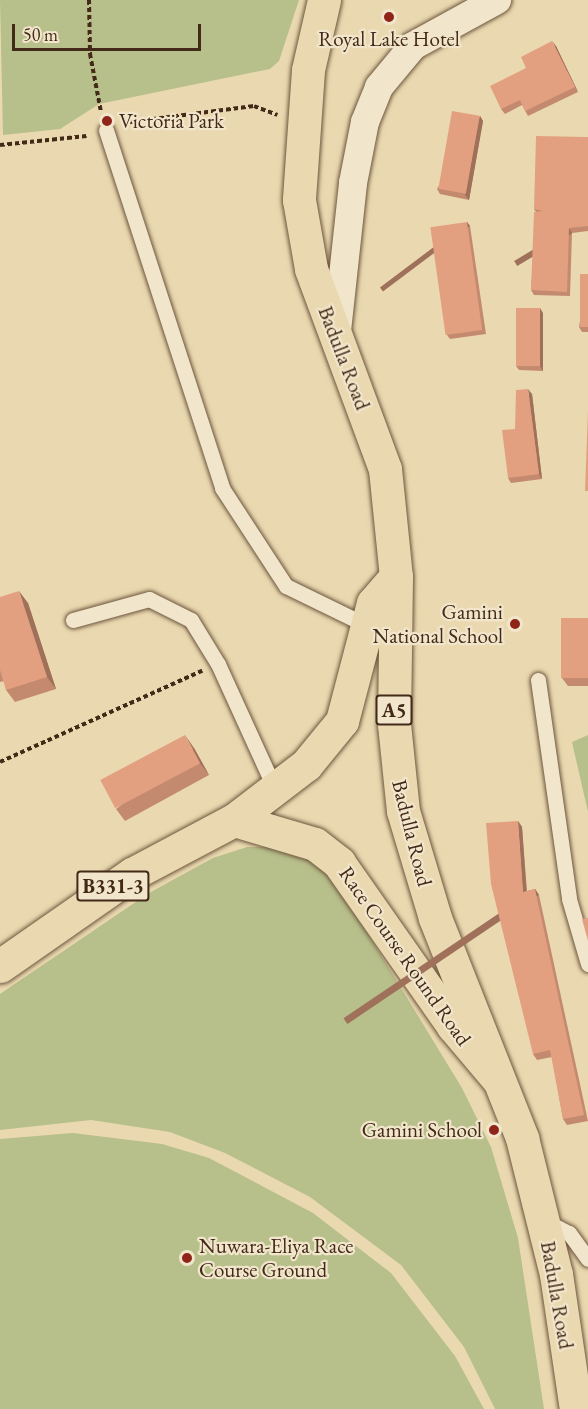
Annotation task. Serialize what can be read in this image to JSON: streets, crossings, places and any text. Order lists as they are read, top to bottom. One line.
{"streets":{"main road":["Badulla Road","A5","B331-3","Race Course Round Road"]},"crossings":[["Badulla Road","B331-3"],["Badulla Road","Race Course Round Road"],["B331-3","Race Course Round Road"]],"places":["Royal Lake Hotel","Victoria Park","Gamini National School","Gamini School","Nuwara-Eliya Race Course Ground"],"scale_bar":"50 m"}
